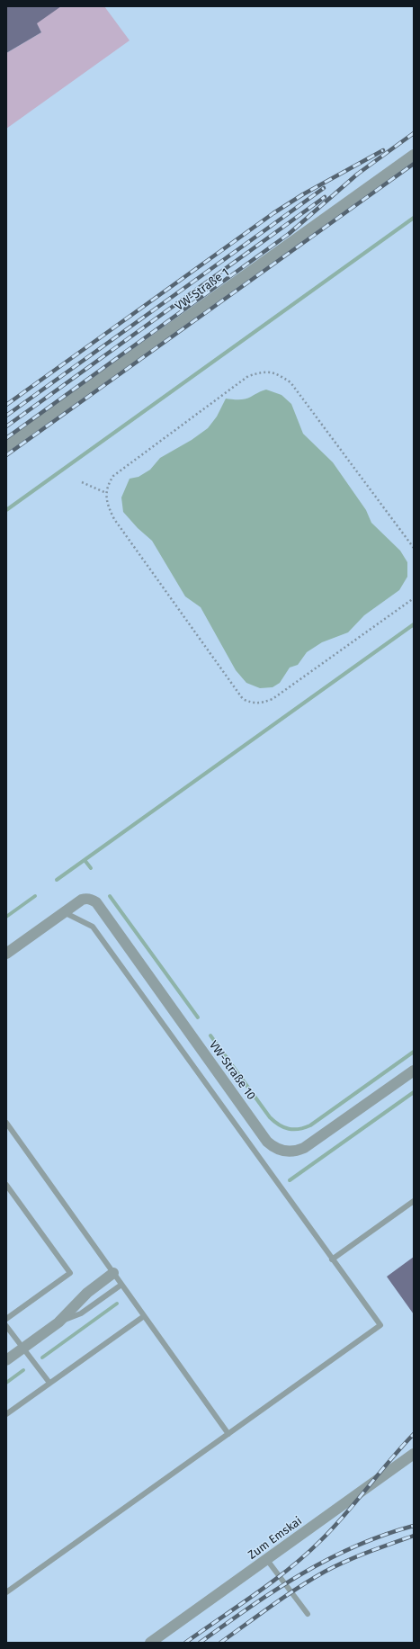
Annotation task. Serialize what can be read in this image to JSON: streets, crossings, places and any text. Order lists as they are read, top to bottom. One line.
{"streets":{"street":["VW-Straße 1","VW-Straße 10","Zum Emskai"]}}
